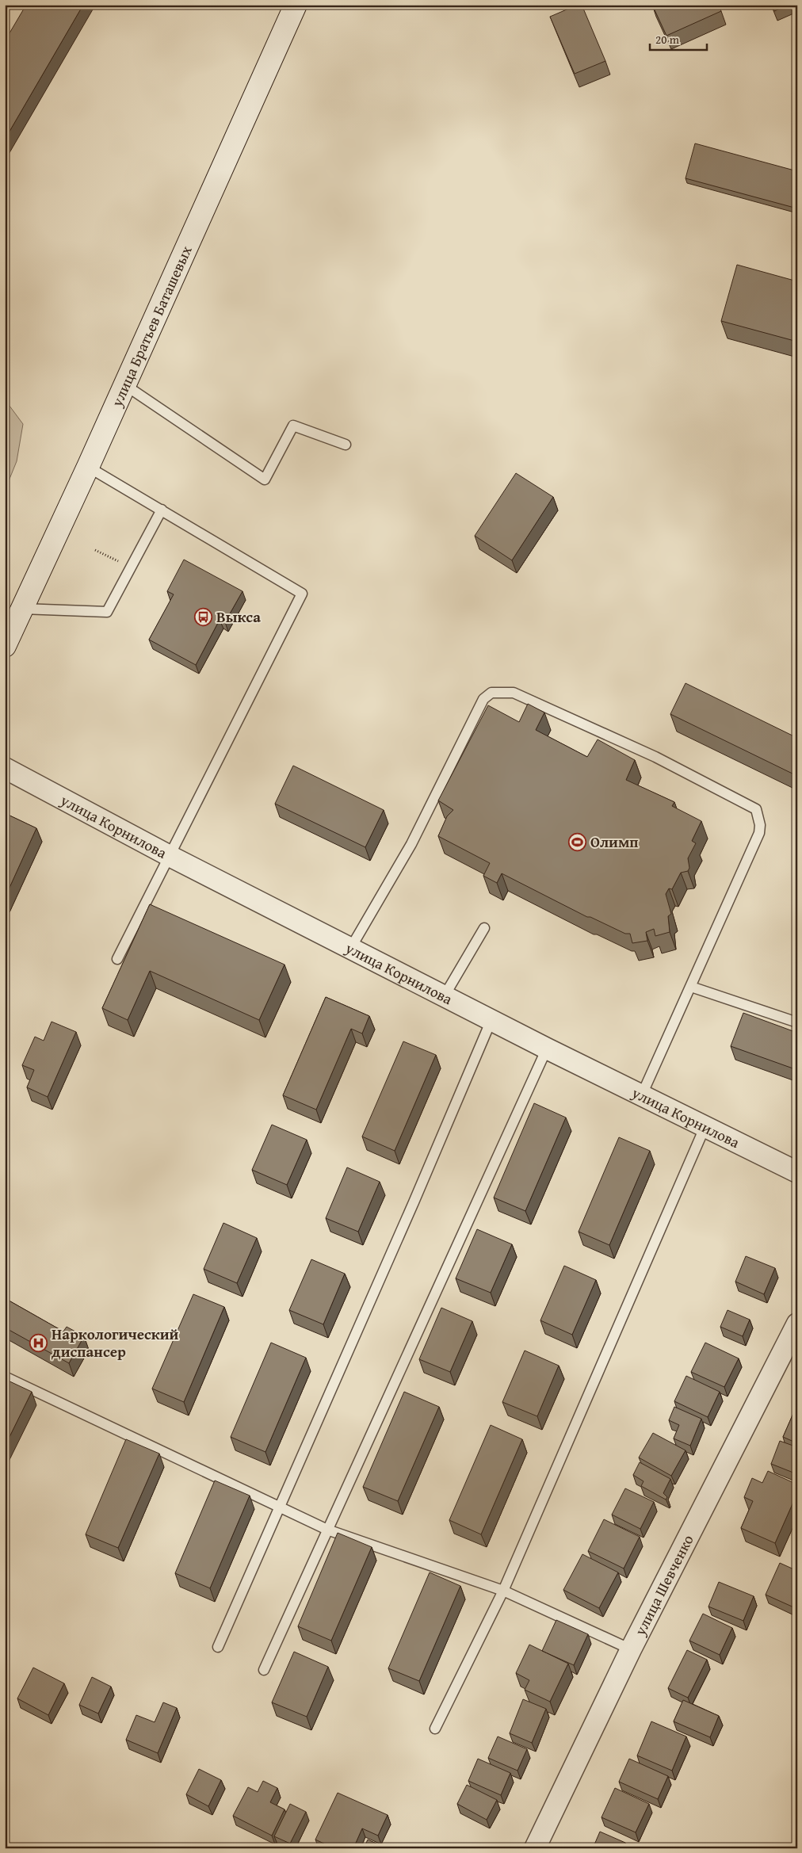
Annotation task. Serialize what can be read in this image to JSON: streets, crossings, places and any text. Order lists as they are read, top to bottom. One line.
{"streets":{"street":["улица Братьев Баташевых","улица Корнилова","улица Шевченко"]},"places":{"bus stop":["Выкса"],"sports":["Олимп"],"hospital":["Наркологический диспансер"]},"scale_bar":"20 m"}
